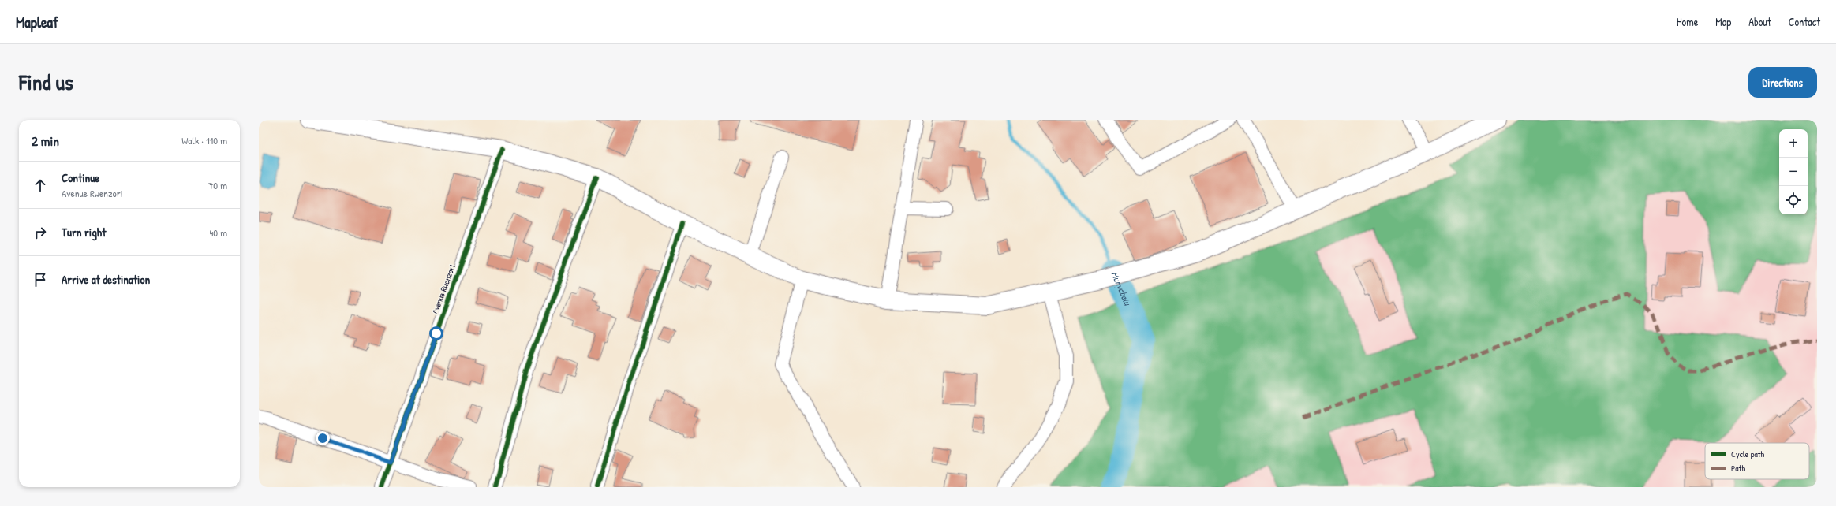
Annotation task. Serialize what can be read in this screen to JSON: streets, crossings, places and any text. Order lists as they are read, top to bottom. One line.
{"streets":{"street":["Avenue Rwenzori"]},"water":["Munyabelu"],"legend":["Cycle path","Path"],"page":{"header":"Mapleaf","nav":["Home","Map","About","Contact"],"title":"Find us","buttons":"Directions","heading":["2 min","Walk · 110 m"],"map_buttons":["+","−"],"list":[["Continue","Avenue Rwenzori","70 m"],["Turn right","40 m"],"Arrive at destination"]}}
